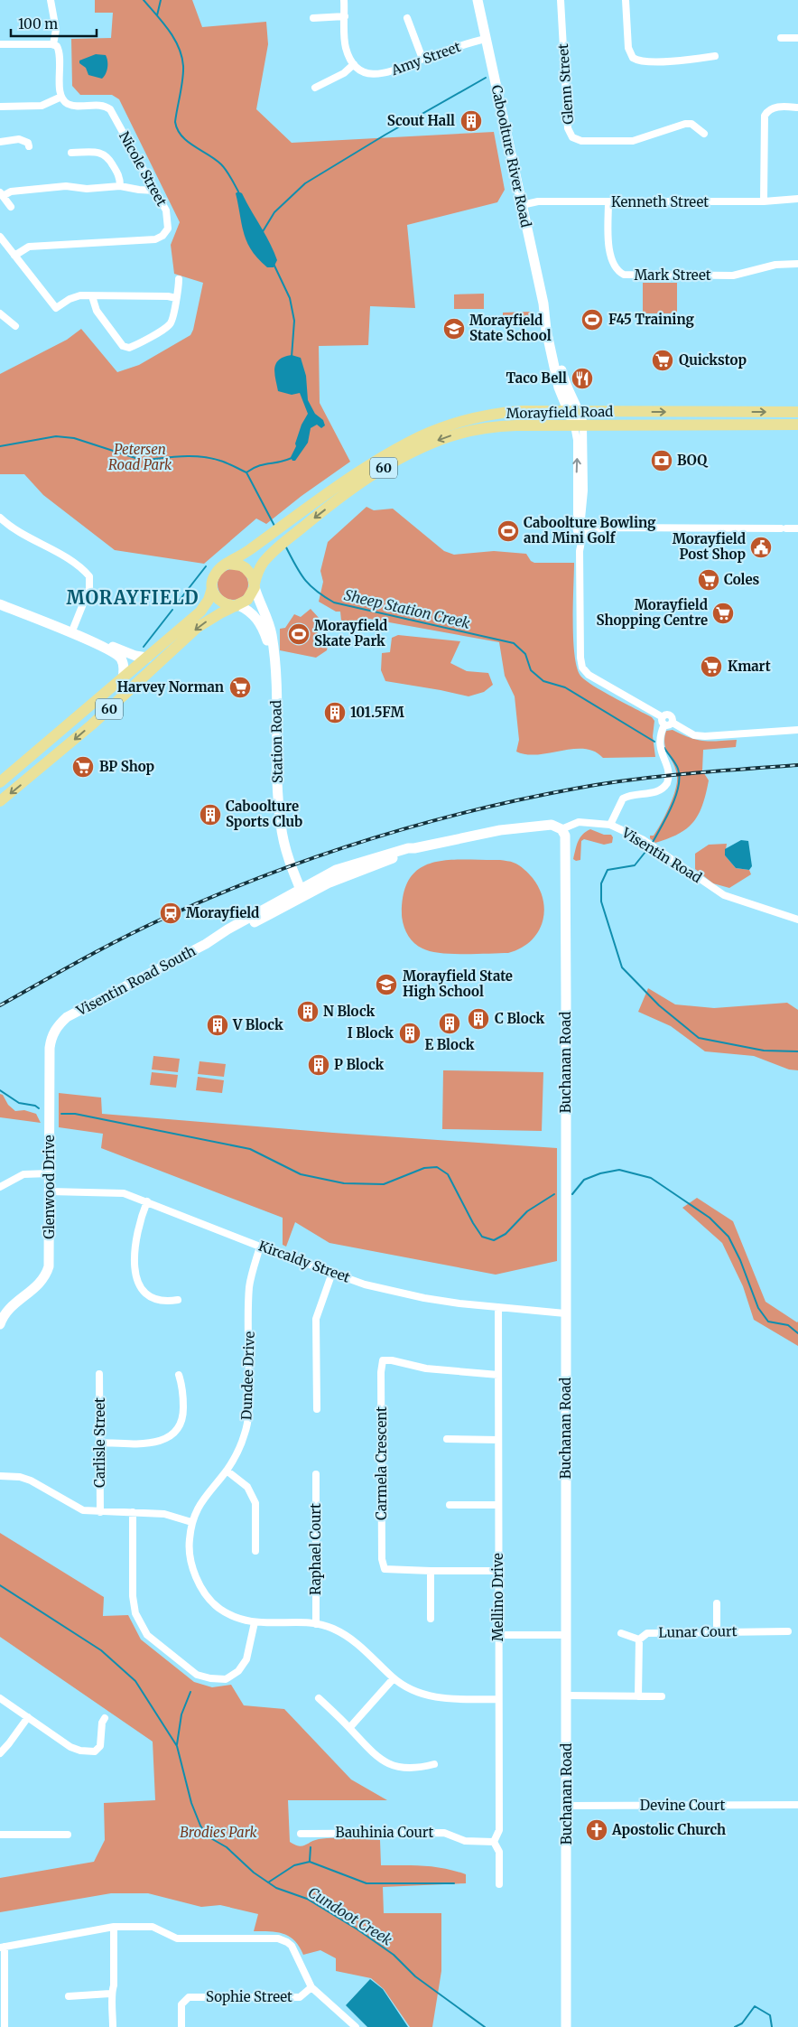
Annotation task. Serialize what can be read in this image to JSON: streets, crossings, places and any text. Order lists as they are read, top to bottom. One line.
{"streets":{"main road":["Caboolture River Road","Morayfield Road","60","Station Road","Visentin Road","Visentin Road South","Buchanan Road","Glenwood Drive"],"street":["Amy Street","Glenn Street","Nicole Street","Kenneth Street","Mark Street","Kircaldy Street","Dundee Drive","Carlisle Street","Carmela Crescent","Raphael Court","Mellino Drive","Lunar Court","Devine Court","Bauhinia Court","Sophie Street"]},"crossings":[["Amy Street","Caboolture River Road"],["Caboolture River Road","Kenneth Street"],["Caboolture River Road","Morayfield Road"],["Kenneth Street","Mark Street"],["Morayfield Road","60"],["Morayfield Road","Station Road"],["60","Station Road"],["Station Road","Visentin Road"],["Station Road","Visentin Road South"],["Visentin Road","Visentin Road South"],["Visentin Road","Buchanan Road"],["Visentin Road South","Glenwood Drive"],["Buchanan Road","Kircaldy Street"],["Buchanan Road","Devine Court"],["Glenwood Drive","Kircaldy Street"],["Kircaldy Street","Dundee Drive"],["Kircaldy Street","Mellino Drive"],["Dundee Drive","Raphael Court"],["Dundee Drive","Mellino Drive"],["Carmela Crescent","Mellino Drive"],["Mellino Drive","Bauhinia Court"]],"districts":["MORAYFIELD"],"water":["Sheep Station Creek","Cundoot Creek"],"parks":["Petersen Road Park","Brodies Park"],"places":{"building":["Scout Hall","101.5FM","Caboolture Sports Club","N Block","C Block","E Block","V Block","I Block","P Block"],"sports":["F45 Training","Caboolture Bowling and Mini Golf","Morayfield Skate Park"],"school or university":["Morayfield State School","Morayfield State High School"],"supermarket":["Quickstop","Coles","Morayfield Shopping Centre","Kmart","Harvey Norman","BP Shop"],"restaurant":["Taco Bell"],"bank":["BOQ"],"public building":["Morayfield Post Shop"],"station":["Morayfield"],"church":["Apostolic Church"]},"scale_bar":"100 m"}
